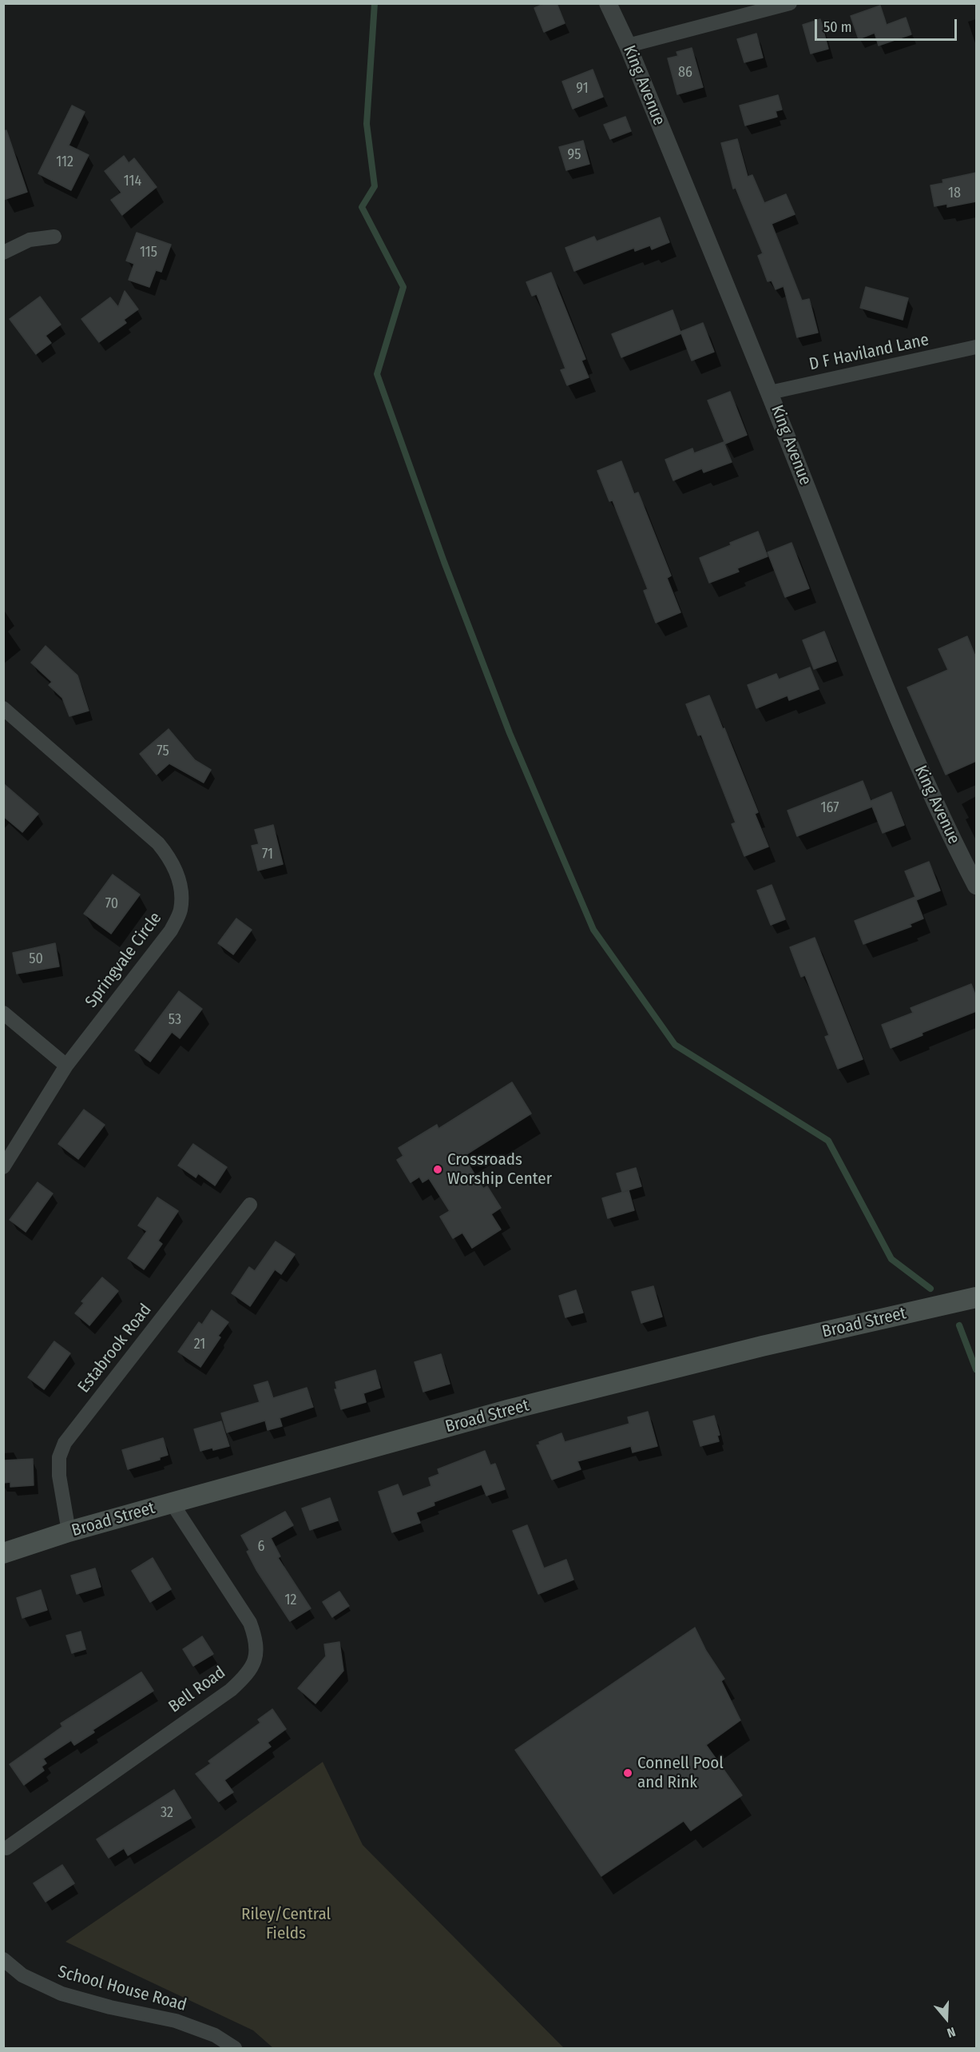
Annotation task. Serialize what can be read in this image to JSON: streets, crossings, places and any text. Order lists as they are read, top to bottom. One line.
{"streets":{"main road":["Broad Street"],"street":["King Avenue","D F Haviland Lane","Springvale Circle","Estabrook Road","Bell Road","School House Road"]},"crossings":[["King Avenue","D F Haviland Lane"],["Broad Street","Estabrook Road"],["Broad Street","Bell Road"]],"parks":["Riley/Central Fields"],"places":["Crossroads Worship Center","Connell Pool and Rink"],"house_numbers":["86","91","95","112","114","18","115","75","167","71","70","50","53","21","6","12","32"],"scale_bar":"50 m","north":"bottom"}
